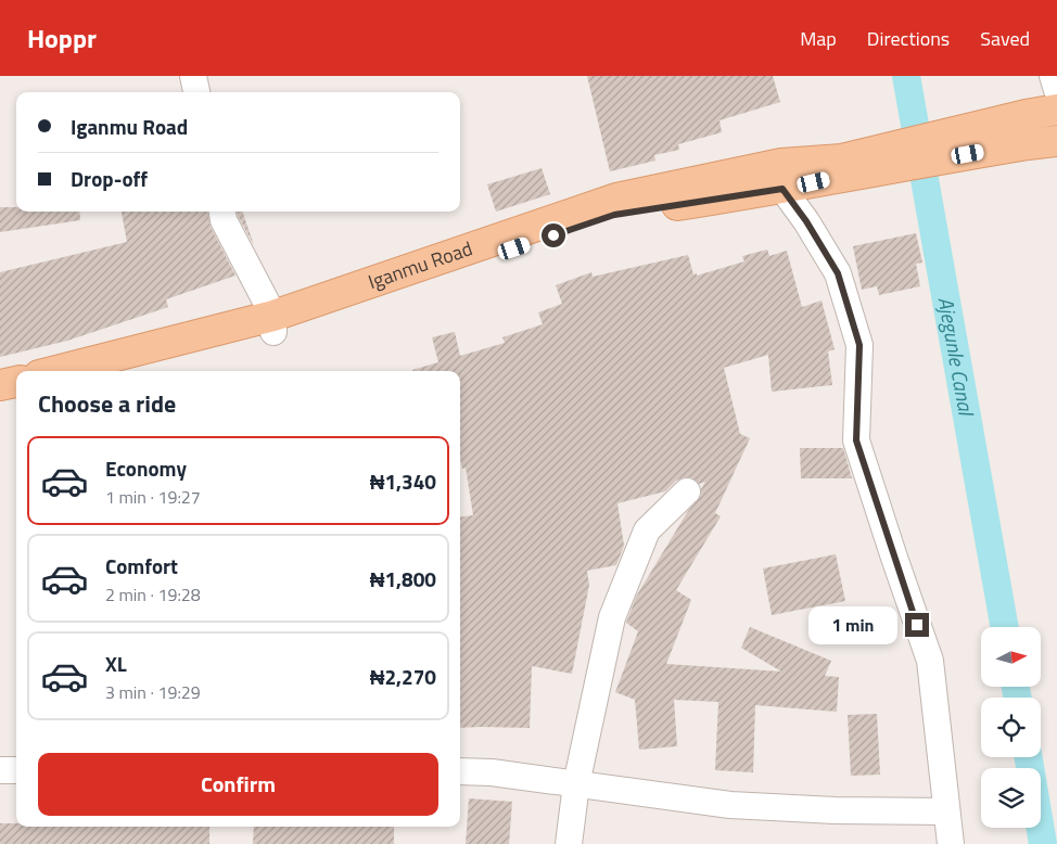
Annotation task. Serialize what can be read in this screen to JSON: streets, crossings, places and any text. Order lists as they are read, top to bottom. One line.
{"streets":{"main road":["Iganmu Road"]},"water":["Ajegunle Canal"],"north":"right","page":{"header":"Hoppr","nav":["Map","Directions","Saved"],"banner":["Iganmu Road","Drop-off"],"heading":"Choose a ride","list":[{"name":"Economy","note":"1 min · 19:27","value":"₦1,340"},{"name":"Comfort","note":"2 min · 19:28","value":"₦1,800"},{"name":"XL","note":"3 min · 19:29","value":"₦2,270"}],"bubble":"1 min","buttons":"Confirm"}}
